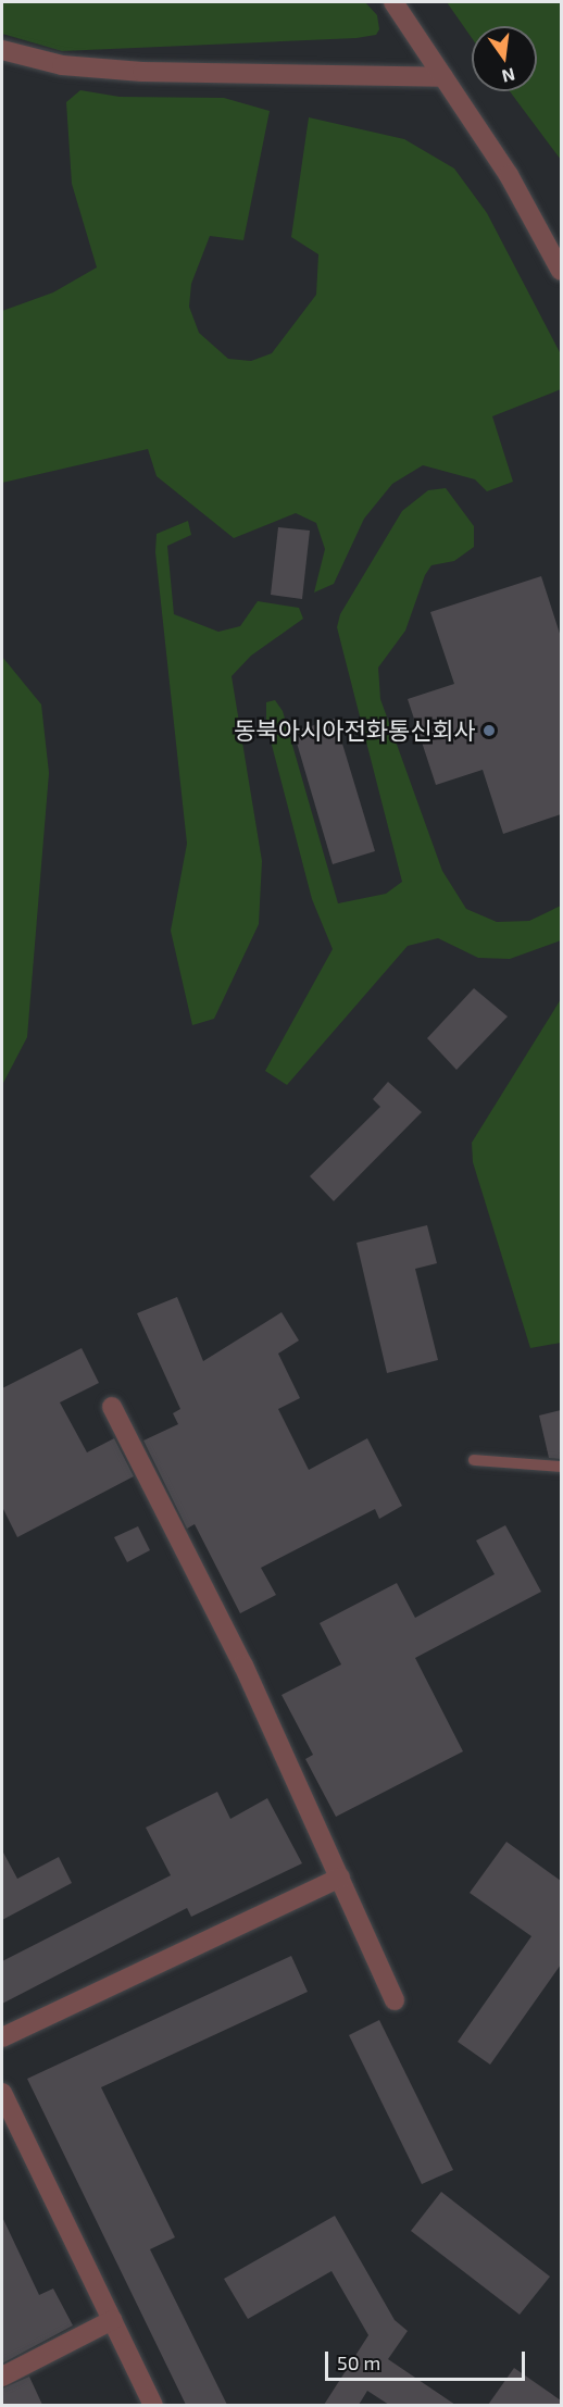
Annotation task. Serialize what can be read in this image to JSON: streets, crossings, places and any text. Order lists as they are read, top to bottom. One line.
{"places":["동북아시아전화통신회사"],"scale_bar":"50 m","north":"bottom"}
